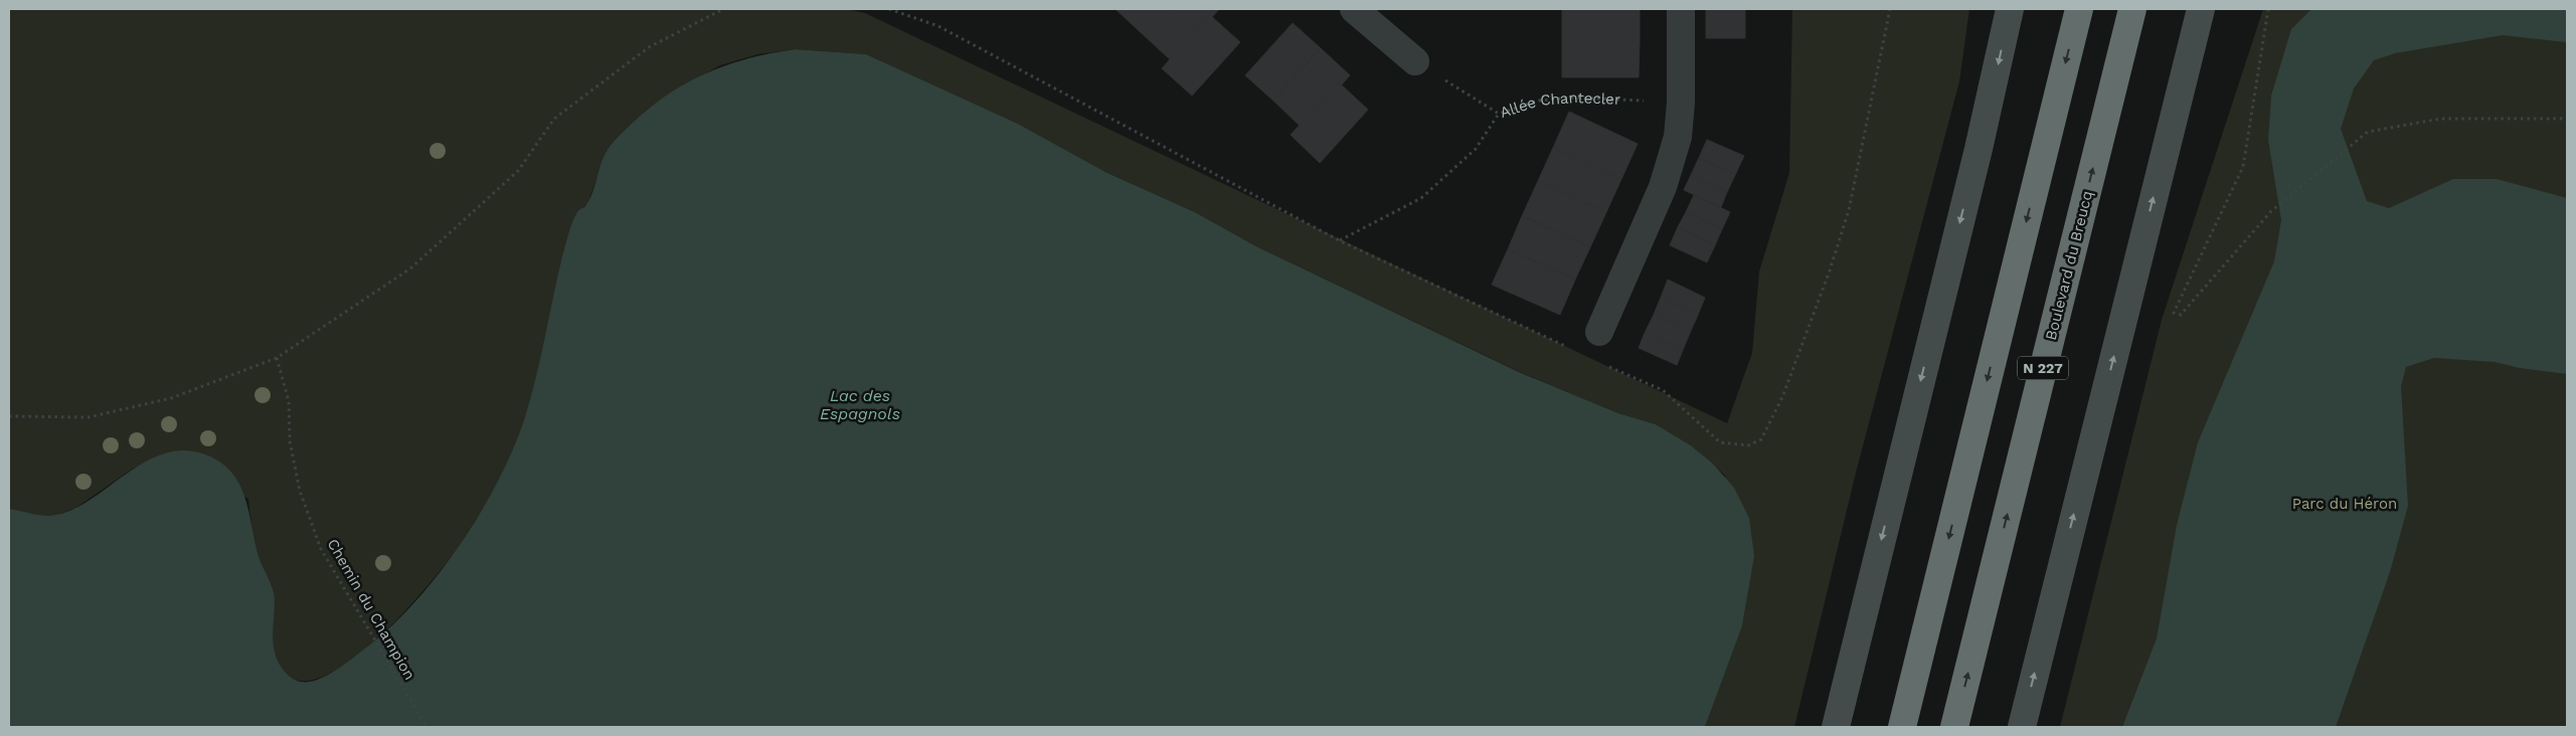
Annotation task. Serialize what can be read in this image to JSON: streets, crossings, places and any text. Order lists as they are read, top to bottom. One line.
{"streets":{"highway":["Boulevard du Breucq","N 227"],"path":["Allée Chantecler","Chemin du Champion"]},"water":["Lac des Espagnols"],"parks":["Parc du Héron"]}
